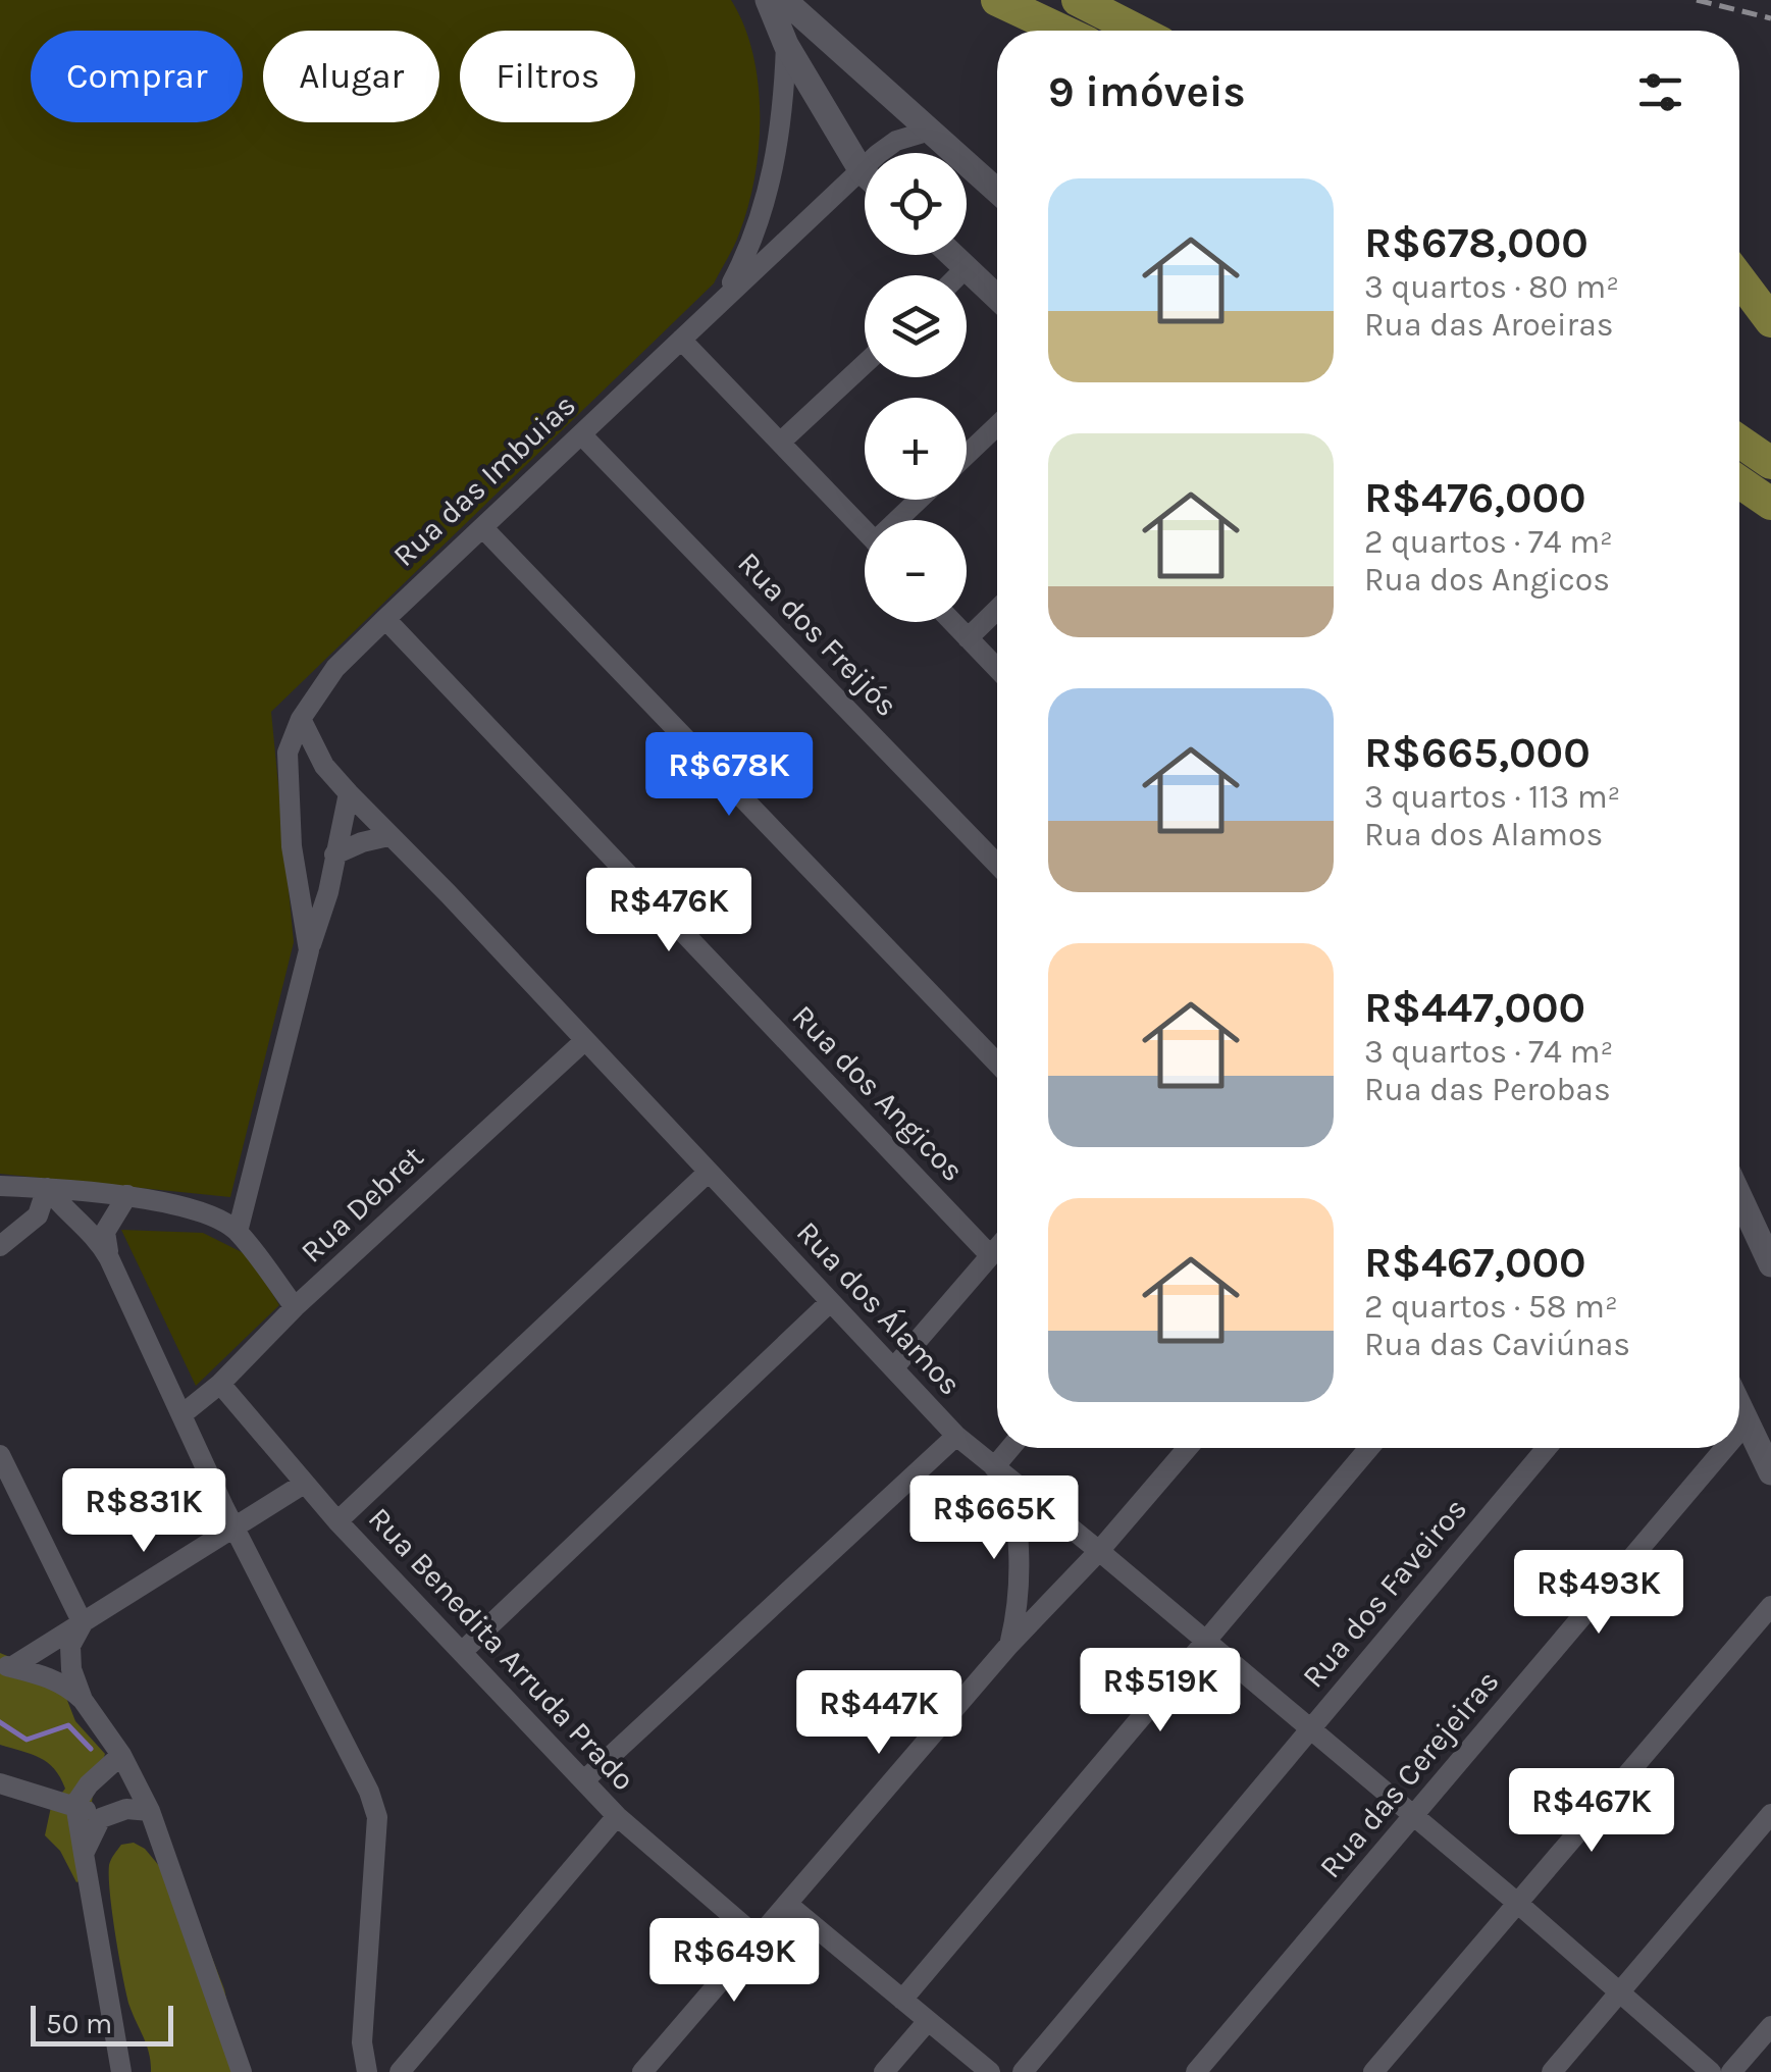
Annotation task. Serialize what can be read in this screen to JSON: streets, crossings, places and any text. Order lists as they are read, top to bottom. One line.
{"streets":{"street":["Rua das Imbuias","Rua dos Freijós","Rua dos Angicos","Rua Debret","Rua dos Álamos","Rua dos Faveiros","Rua Benedita Arruda Prado","Rua das Cerejeiras"]},"crossings":[["Rua das Imbuias","Rua dos Freijós"],["Rua das Imbuias","Rua dos Angicos"],["Rua das Imbuias","Rua dos Álamos"],["Rua Debret","Rua dos Álamos"],["Rua Debret","Rua Benedita Arruda Prado"],["Rua dos Álamos","Rua dos Faveiros"],["Rua dos Álamos","Rua das Cerejeiras"]],"scale_bar":"50 m","page":{"chip":["Comprar","Alugar","Filtros"],"heading":"9 imóveis","map_buttons":["+","−"],"list":[{"name":"R$678,000","note":"3 quartos · 80 m² · Rua das Aroeiras"},{"name":"R$476,000","note":"2 quartos · 74 m² · Rua dos Angicos"},{"name":"R$665,000","note":"3 quartos · 113 m² · Rua dos Alamos"},{"name":"R$447,000","note":"3 quartos · 74 m² · Rua das Perobas"},{"name":"R$467,000","note":"2 quartos · 58 m² · Rua das Caviúnas"}],"price":["R$678K","R$476K","R$831K","R$665K","R$493K","R$519K","R$447K","R$467K","R$649K"],"scale":"50 m"}}
